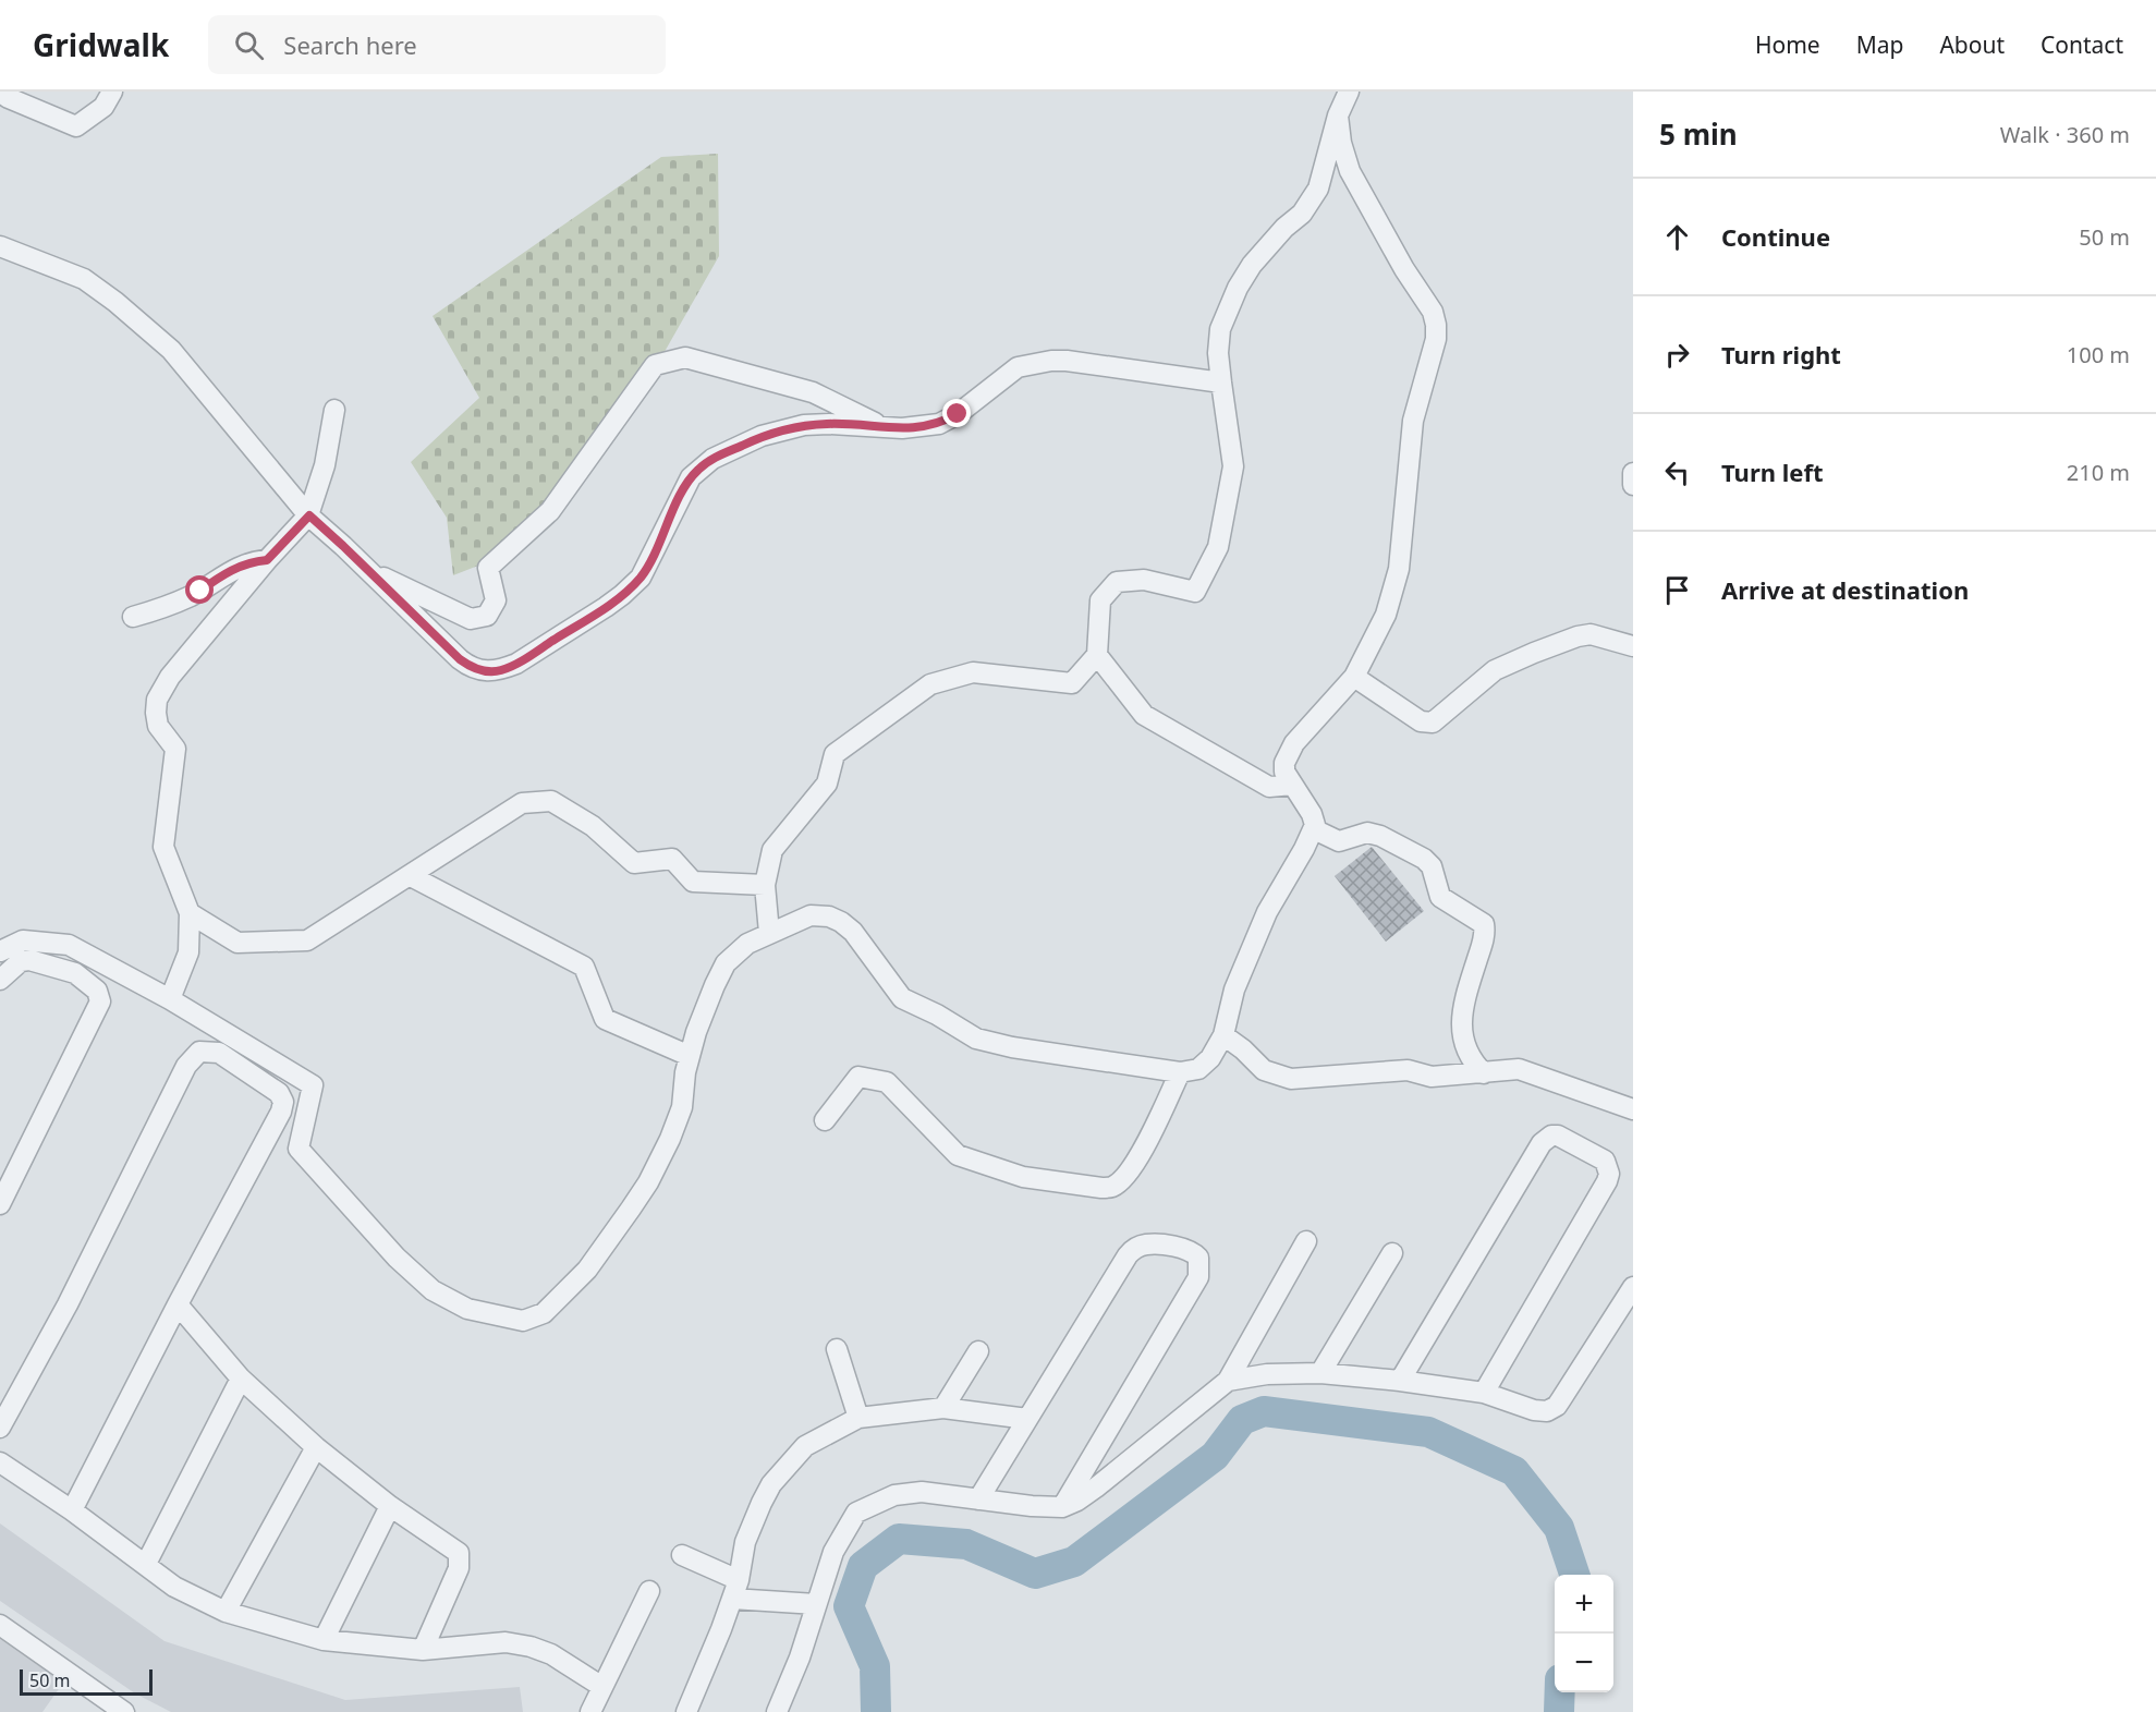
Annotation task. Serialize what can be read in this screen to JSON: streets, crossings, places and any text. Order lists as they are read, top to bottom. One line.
{"scale_bar":"50 m","page":{"header":"Gridwalk","search":"Search here","nav":["Home","Map","About","Contact"],"heading":["5 min","Walk · 360 m"],"list":[["Continue","50 m"],["Turn right","100 m"],["Turn left","210 m"],"Arrive at destination"],"map_buttons":["+","−"],"scale":"50 m"}}
